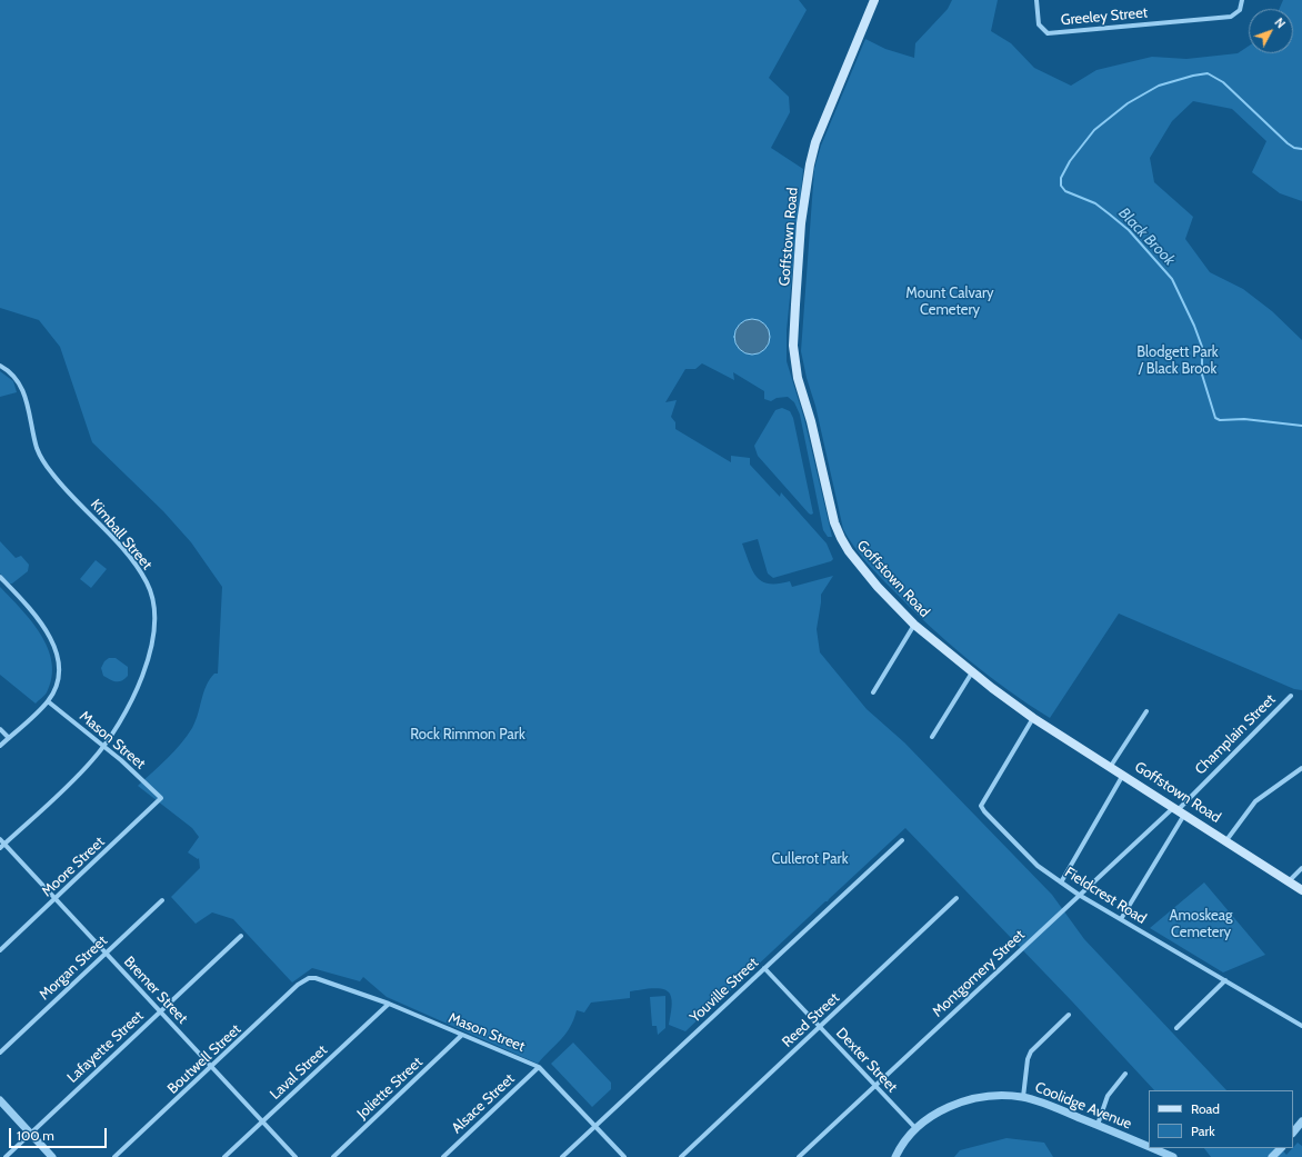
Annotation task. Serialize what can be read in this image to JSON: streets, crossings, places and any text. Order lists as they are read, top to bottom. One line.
{"streets":{"main road":["Goffstown Road"],"street":["Greeley Street","Kimball Street","Champlain Street","Mason Street","Moore Street","Fieldcrest Road","Morgan Street","Montgomery Street","Bremer Street","Youville Street","Reed Street","Lafayette Street","Boutwell Street","Dexter Street","Laval Street","Joliette Street","Alsace Street","Coolidge Avenue"]},"crossings":[["Goffstown Road","Champlain Street"],["Goffstown Road","Fieldcrest Road"],["Goffstown Road","Montgomery Street"],["Kimball Street","Mason Street"],["Kimball Street","Bremer Street"],["Champlain Street","Montgomery Street"],["Mason Street","Moore Street"],["Mason Street","Youville Street"],["Mason Street","Boutwell Street"],["Mason Street","Laval Street"],["Mason Street","Joliette Street"],["Mason Street","Alsace Street"],["Moore Street","Bremer Street"],["Fieldcrest Road","Montgomery Street"],["Morgan Street","Bremer Street"],["Montgomery Street","Dexter Street"],["Bremer Street","Lafayette Street"],["Bremer Street","Boutwell Street"],["Bremer Street","Laval Street"],["Youville Street","Dexter Street"],["Reed Street","Dexter Street"],["Dexter Street","Coolidge Avenue"]],"water":["Black Brook"],"parks":["Mount Calvary Cemetery","Blodgett Park / Black Brook","Rock Rimmon Park","Cullerot Park","Amoskeag Cemetery"],"legend":["Road","Park"],"scale_bar":"100 m","north":"top right"}
